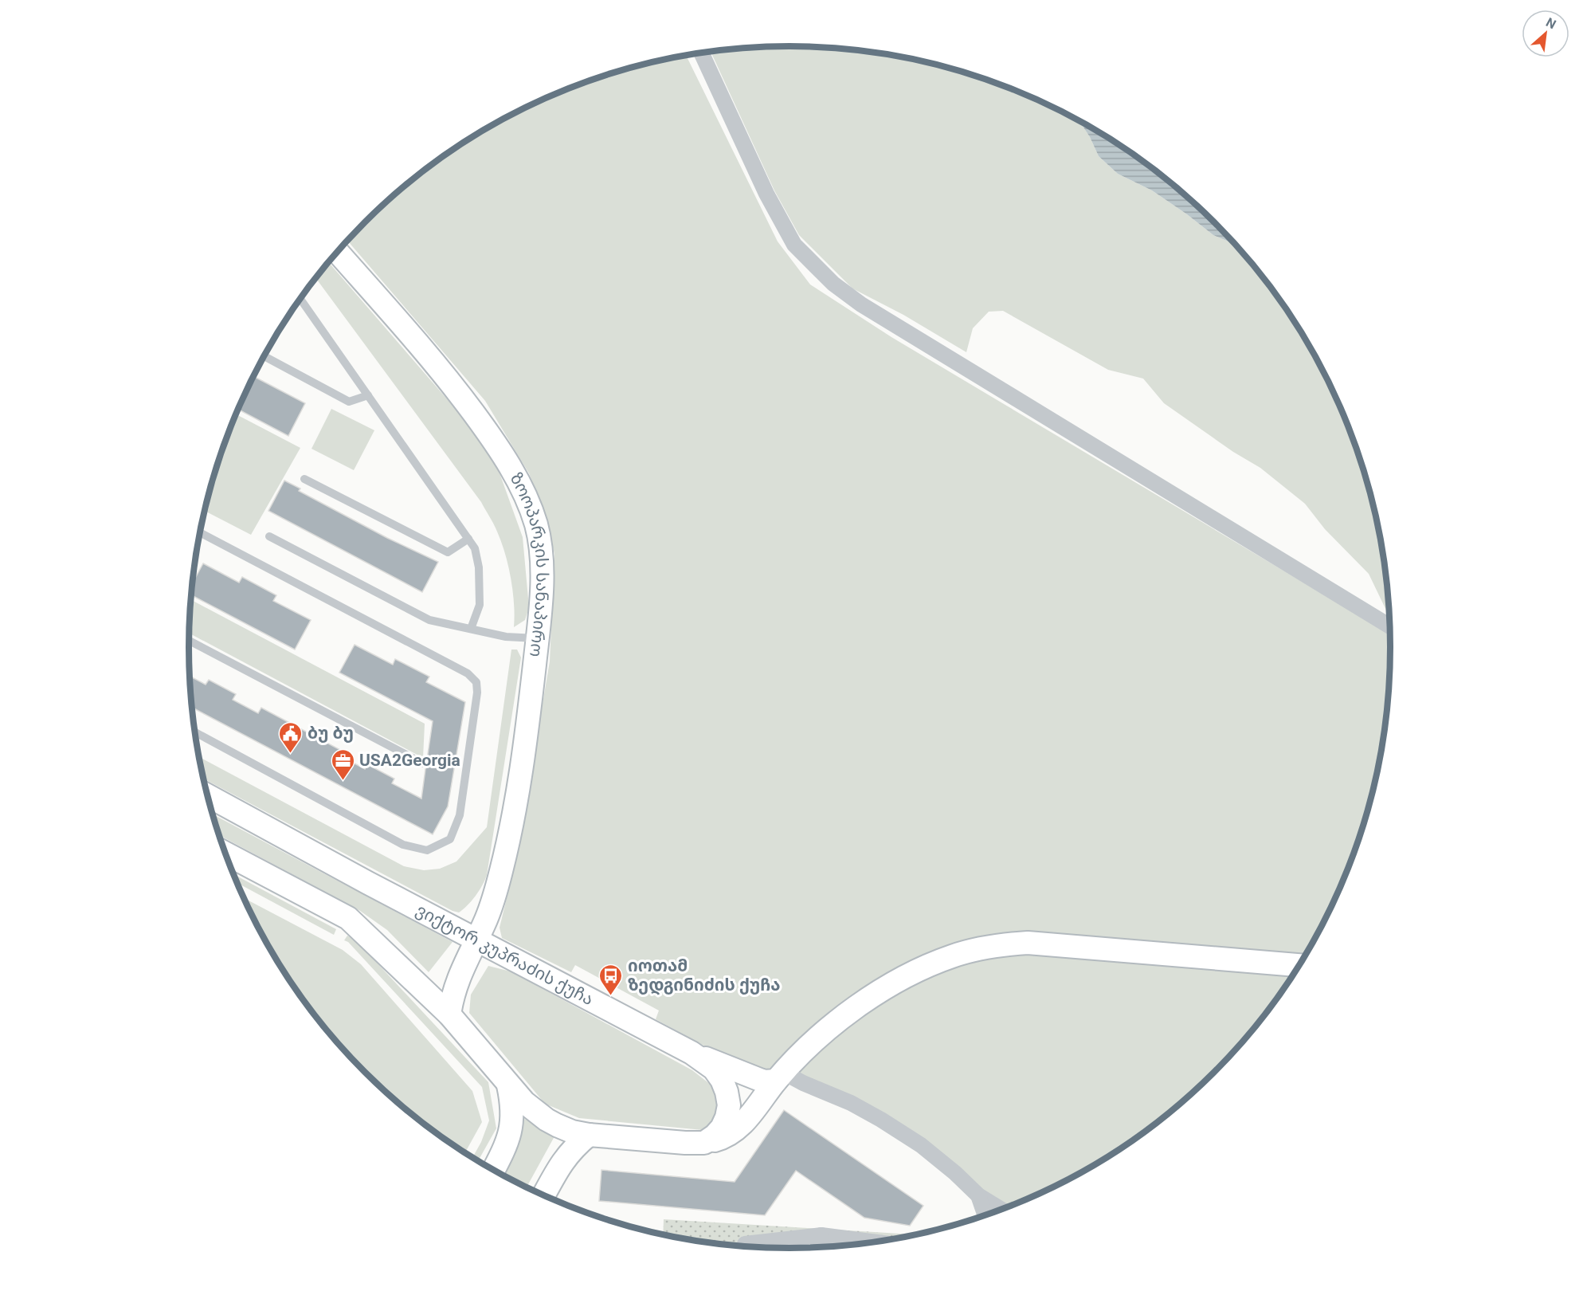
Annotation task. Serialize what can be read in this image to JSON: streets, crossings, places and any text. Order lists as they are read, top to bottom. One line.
{"streets":{"main road":["ზოოპარკის სანაპირო","ვიქტორ კუპრაძის ქუჩა"]},"crossings":[["ზოოპარკის სანაპირო","ვიქტორ კუპრაძის ქუჩა"]],"places":{"public building":["ბუ ბუ"],"office":["USA2Georgia"],"bus stop":["იოთამ ზედგინიძის ქუჩა"]},"north":"top right"}
